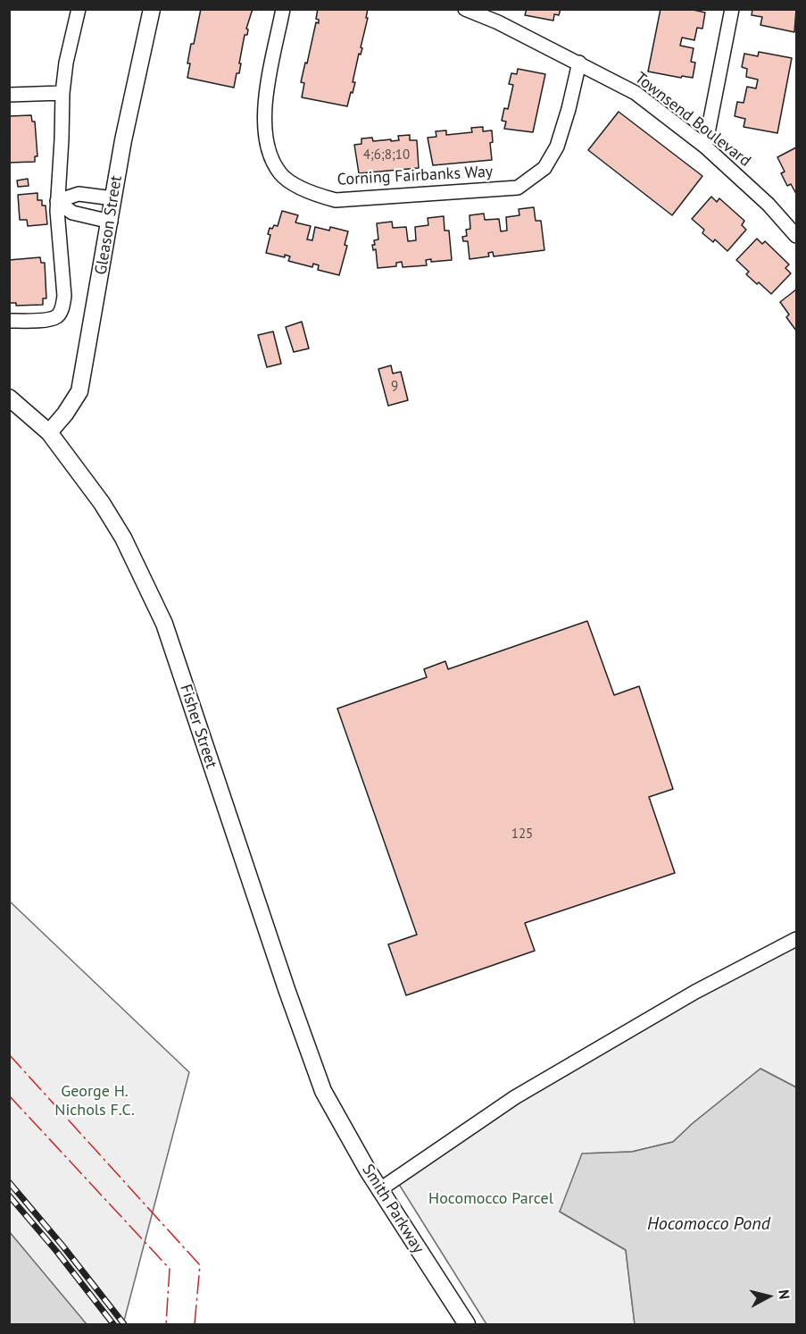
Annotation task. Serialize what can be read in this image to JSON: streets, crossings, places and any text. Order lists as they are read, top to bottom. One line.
{"streets":{"street":["Townsend Boulevard","Corning Fairbanks Way","Gleason Street","Fisher Street","Smith Parkway"]},"crossings":[["Townsend Boulevard","Corning Fairbanks Way"],["Gleason Street","Fisher Street"],["Fisher Street","Smith Parkway"]],"water":["Hocomocco Pond"],"parks":["George H. Nichols F.C.","Hocomocco Parcel"],"house_numbers":["4;6;8;10","9","125"],"north":"right"}
